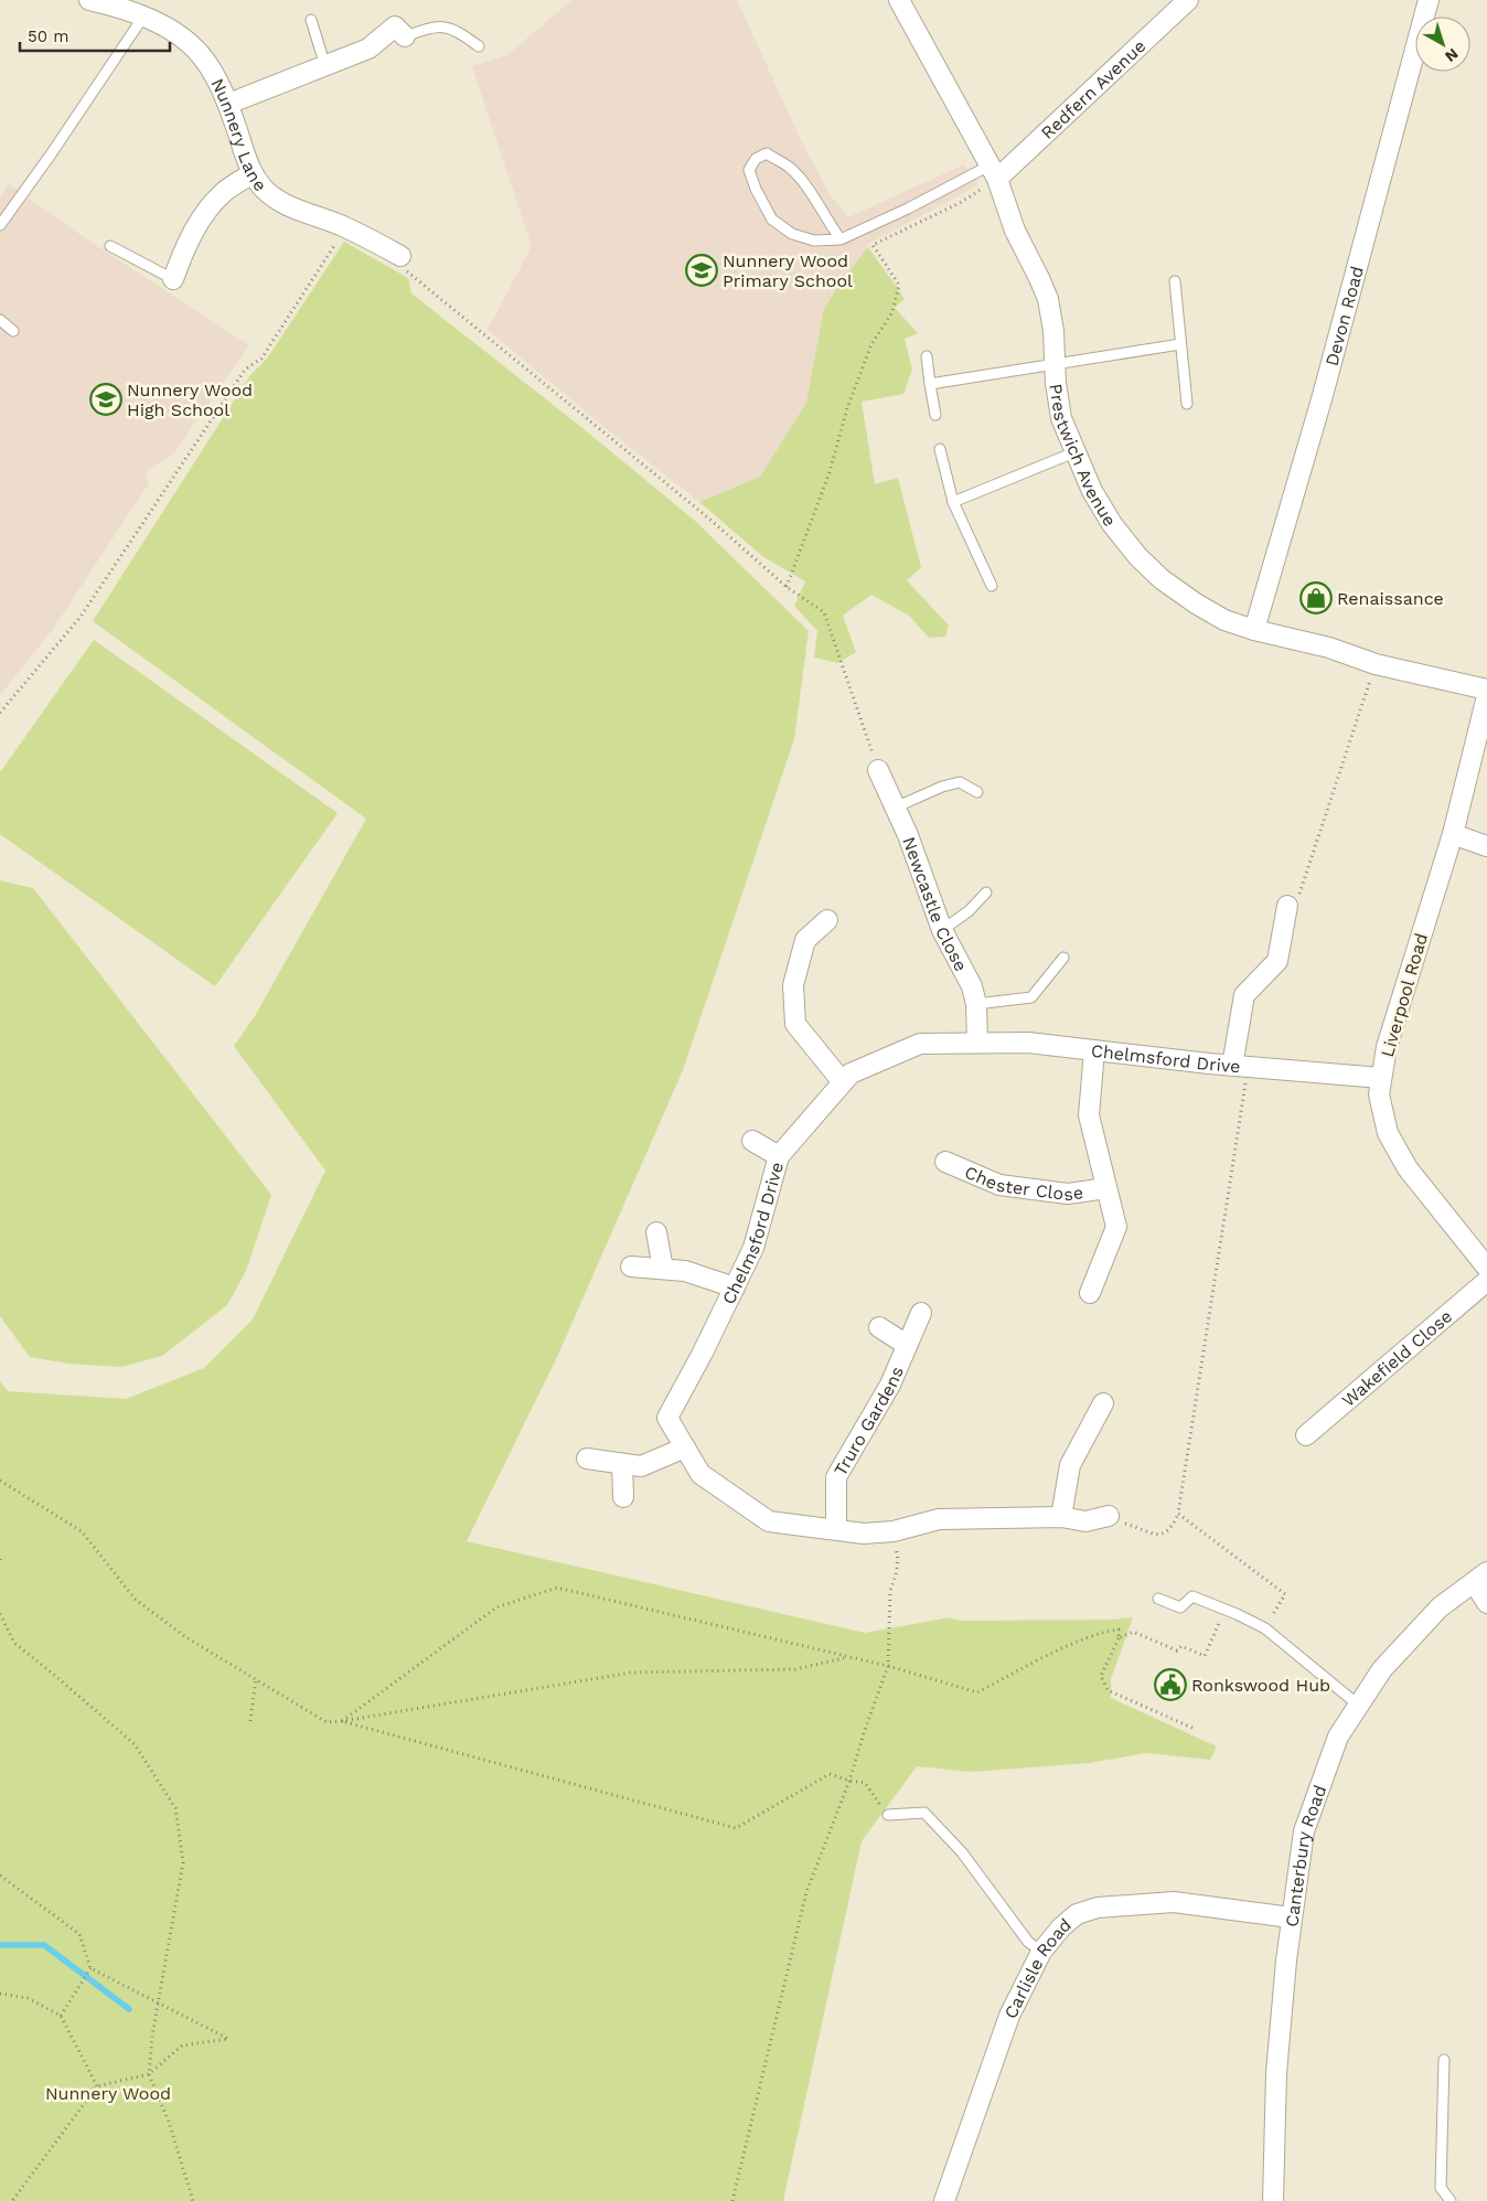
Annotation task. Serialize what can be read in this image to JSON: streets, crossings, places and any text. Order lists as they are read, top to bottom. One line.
{"streets":{"street":["Redfern Avenue","Nunnery Lane","Devon Road","Prestwich Avenue","Newcastle Close","Liverpool Road","Chelmsford Drive","Chester Close","Wakefield Close","Truro Gardens","Canterbury Road","Carlisle Road"]},"crossings":[["Redfern Avenue","Prestwich Avenue"],["Devon Road","Prestwich Avenue"],["Newcastle Close","Chelmsford Drive"],["Liverpool Road","Chelmsford Drive"],["Chelmsford Drive","Truro Gardens"],["Canterbury Road","Carlisle Road"]],"parks":["Nunnery Wood"],"places":{"school or university":["Nunnery Wood Primary School","Nunnery Wood High School"],"shop":["Renaissance"],"public building":["Ronkswood Hub"]},"scale_bar":"50 m","north":"bottom right"}
